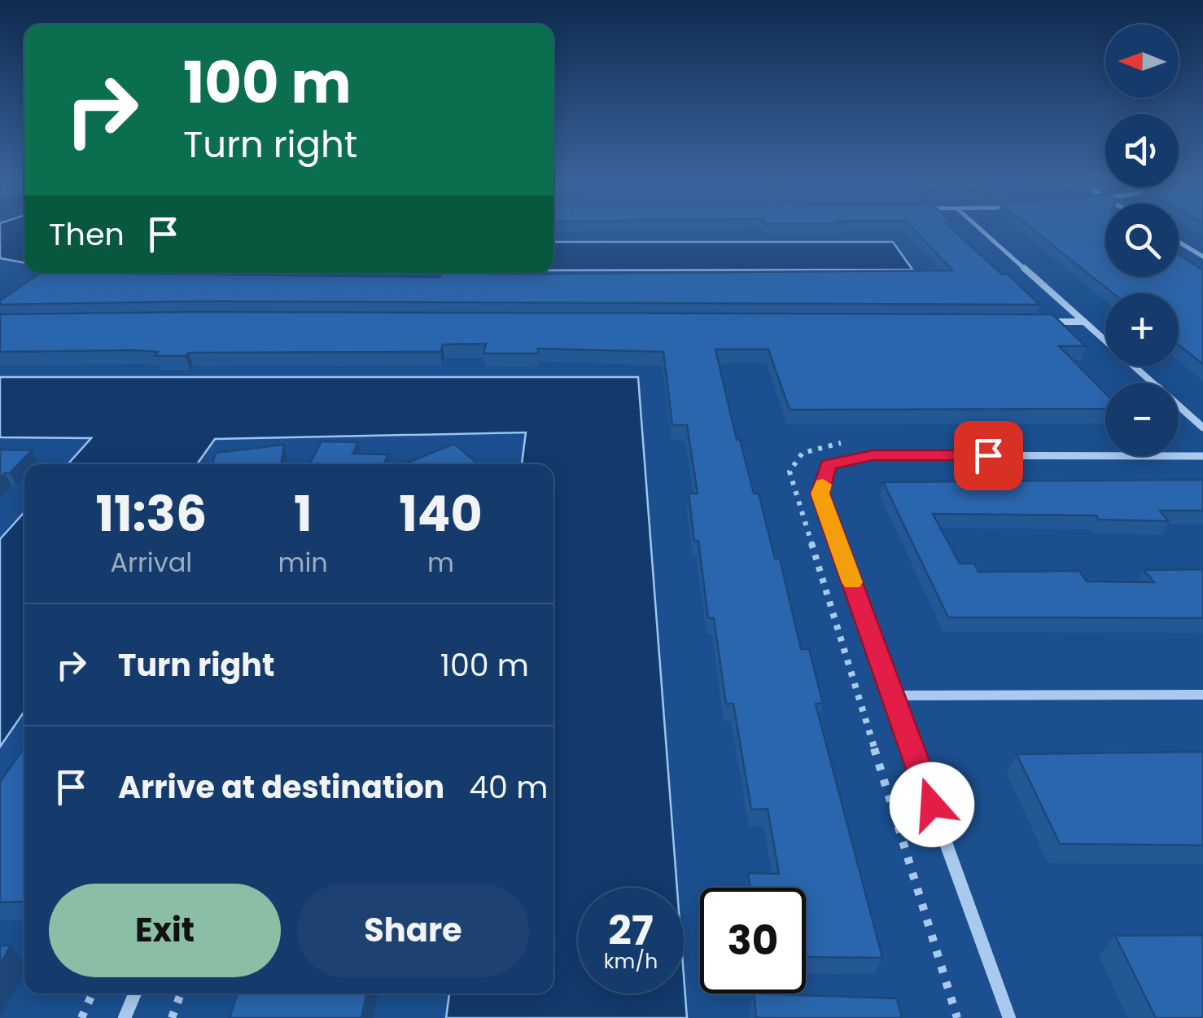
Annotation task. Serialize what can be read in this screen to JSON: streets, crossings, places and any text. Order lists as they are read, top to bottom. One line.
{"north":"left","page":{"map_buttons":["+","−"],"turn":["100 m","Turn right"],"then":"Then","eta":["11:36","Arrival","1","min","140","m"],"list":[{"name":"Turn right","value":"100 m"},{"name":"Arrive at destination","value":"40 m"}],"buttons":["Exit","Share"],"speed":"27 km/h","limit":"30"}}
